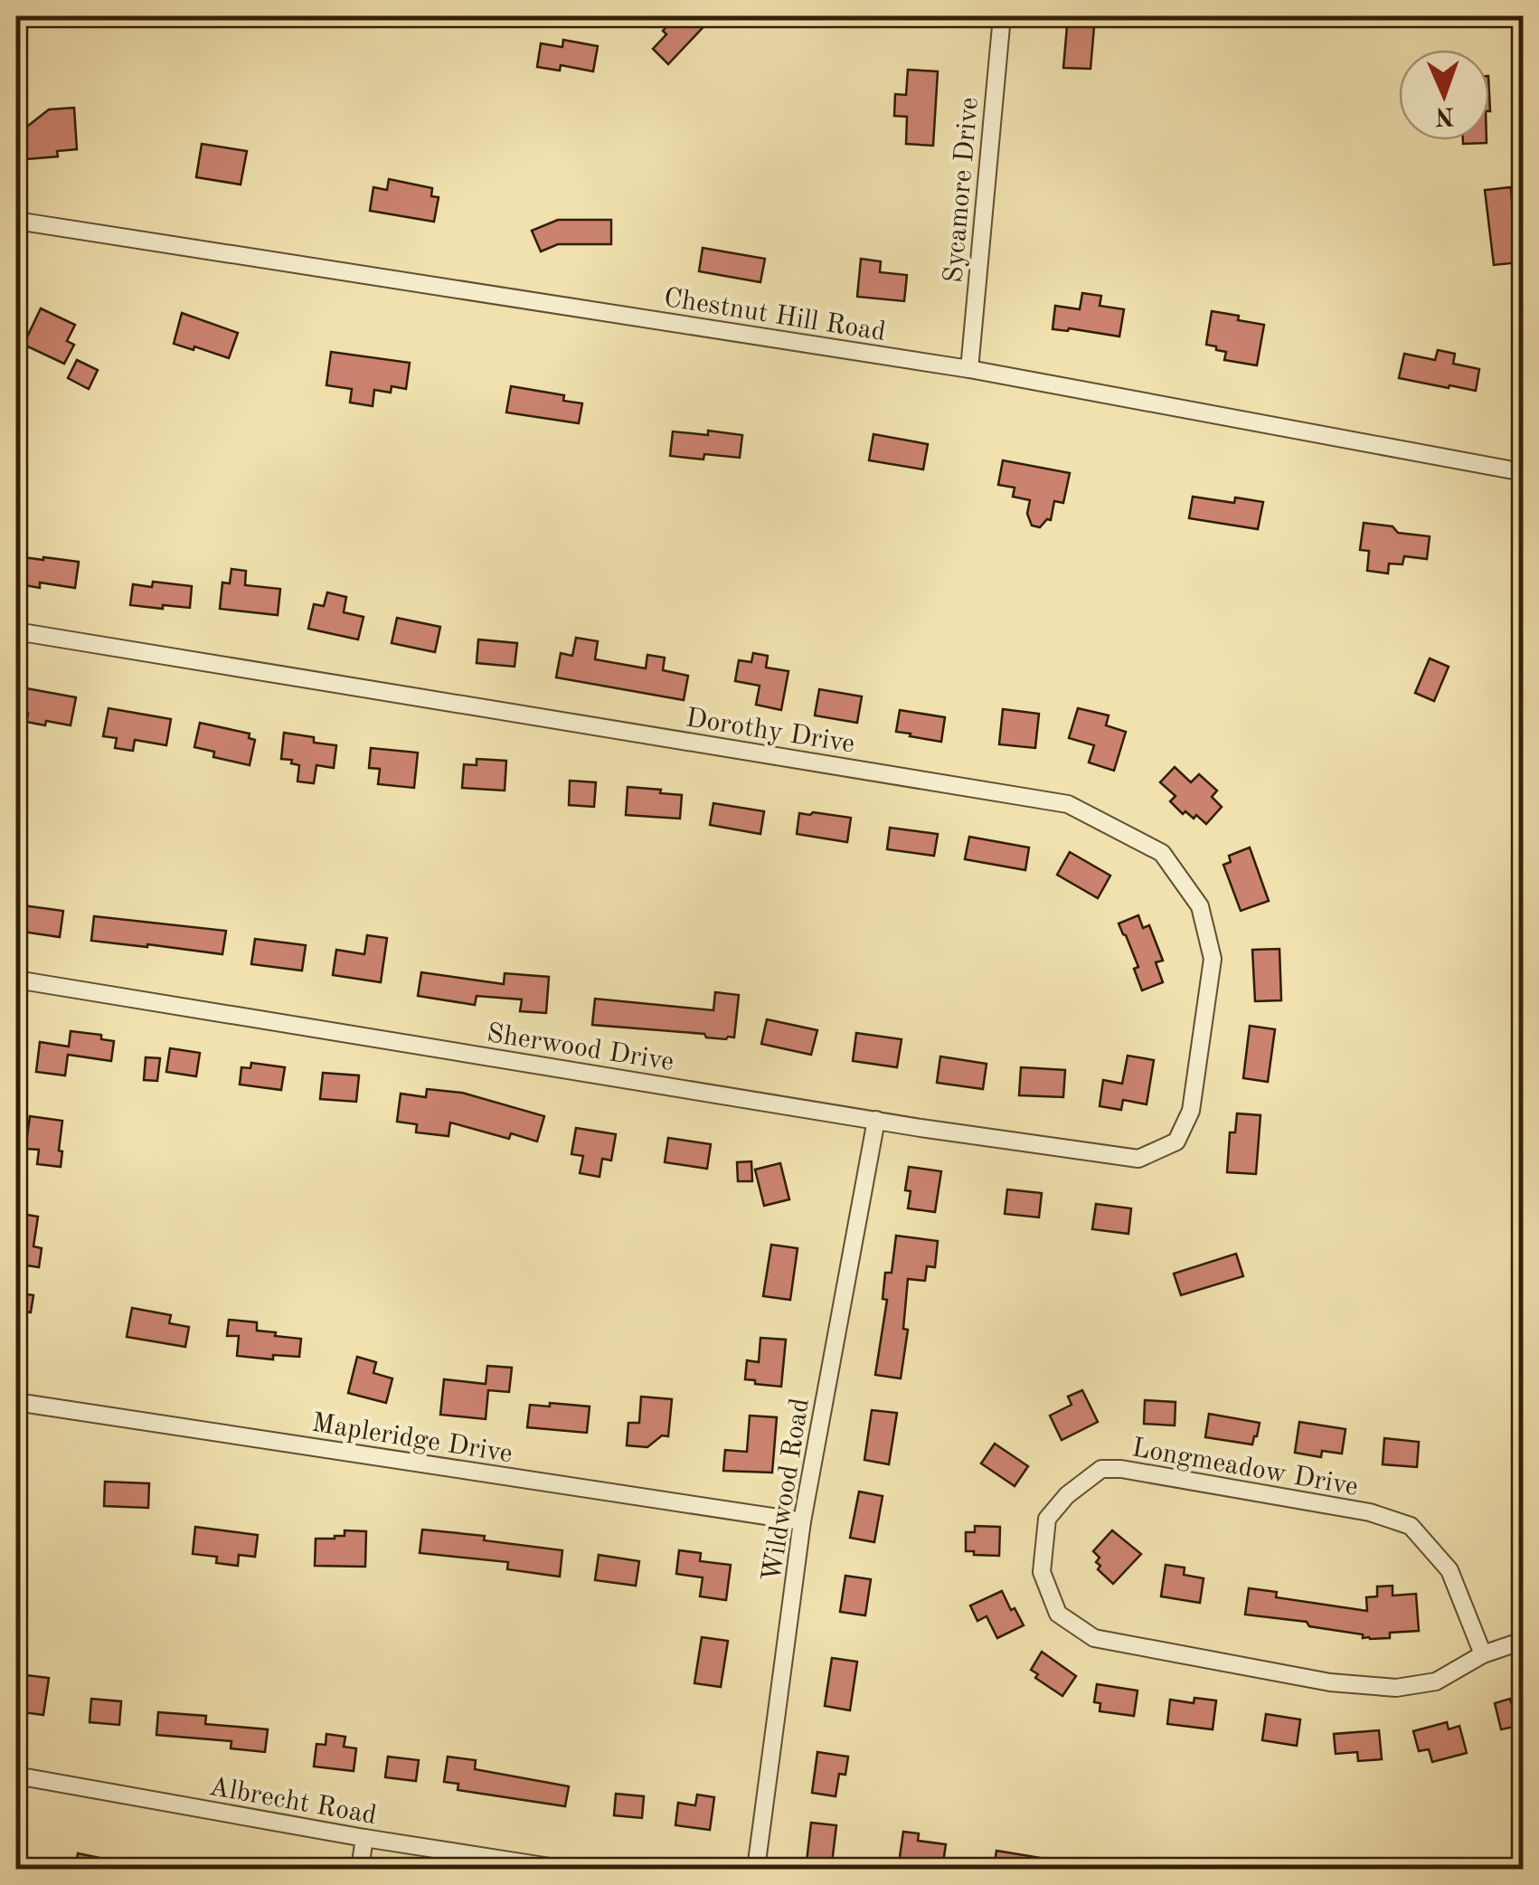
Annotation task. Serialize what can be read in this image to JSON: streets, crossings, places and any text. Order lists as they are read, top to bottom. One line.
{"streets":{"street":["Sycamore Drive","Chestnut Hill Road","Dorothy Drive","Sherwood Drive","Mapleridge Drive","Longmeadow Drive","Wildwood Road","Albrecht Road"]},"crossings":[["Sycamore Drive","Chestnut Hill Road"],["Dorothy Drive","Sherwood Drive"],["Sherwood Drive","Wildwood Road"],["Mapleridge Drive","Wildwood Road"]],"north":"bottom"}
